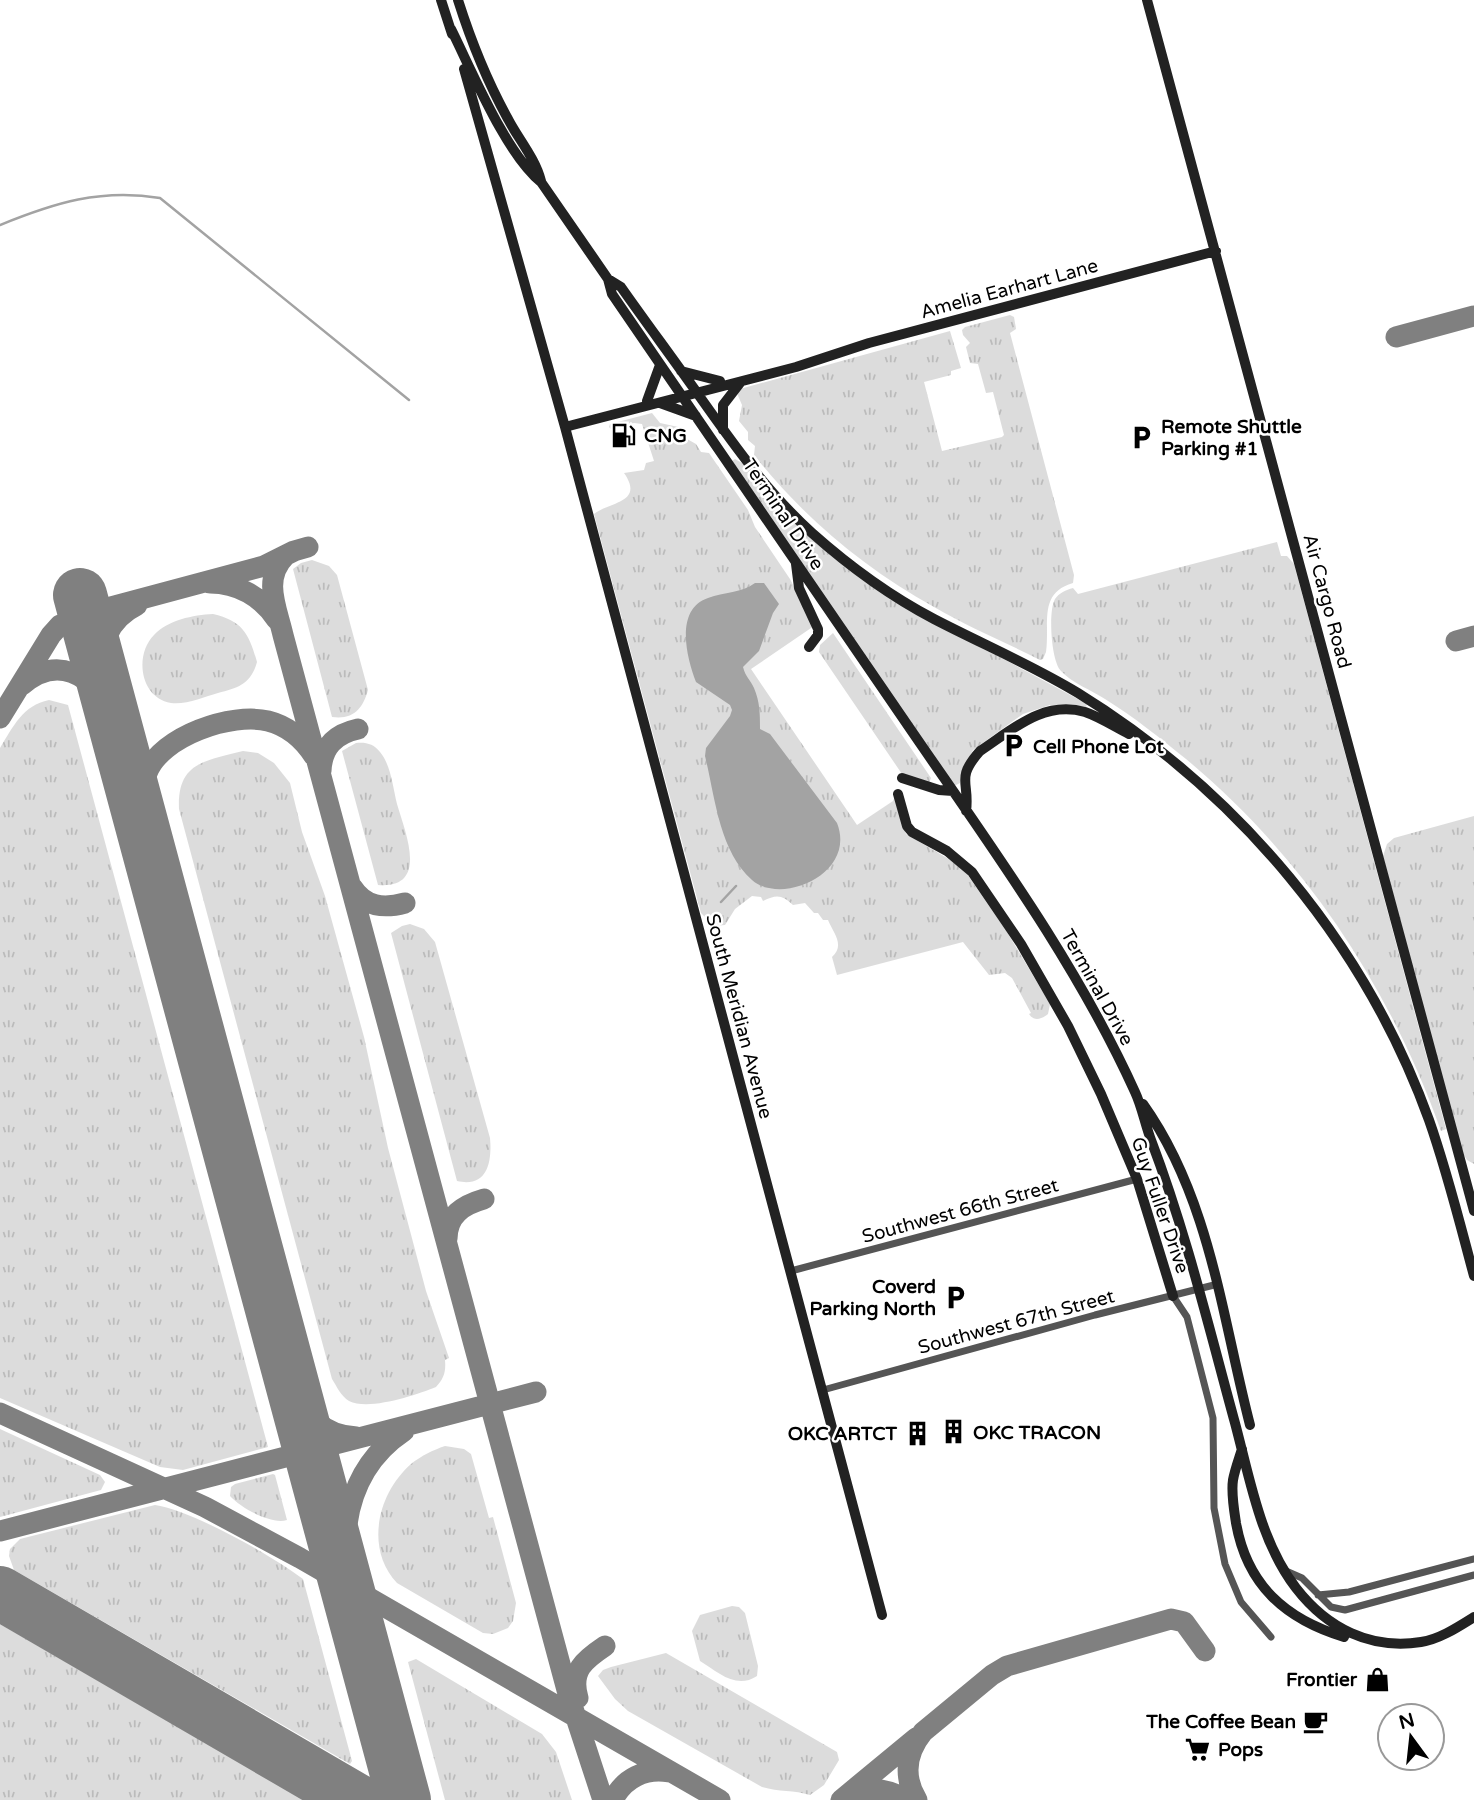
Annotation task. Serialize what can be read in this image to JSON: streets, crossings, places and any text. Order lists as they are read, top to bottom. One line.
{"streets":{"main road":["Amelia Earhart Lane","Terminal Drive","Air Cargo Road","South Meridian Avenue","Guy Fuller Drive"],"street":["Southwest 66th Street","Southwest 67th Street"]},"crossings":[["Amelia Earhart Lane","Terminal Drive"],["Amelia Earhart Lane","Air Cargo Road"],["Amelia Earhart Lane","South Meridian Avenue"],["Terminal Drive","South Meridian Avenue"],["Terminal Drive","Southwest 67th Street"],["South Meridian Avenue","Southwest 66th Street"],["South Meridian Avenue","Southwest 67th Street"],["Guy Fuller Drive","Southwest 66th Street"],["Guy Fuller Drive","Southwest 67th Street"]],"places":{"fuel station":["CNG"],"parking":["Remote Shuttle Parking #1","Cell Phone Lot","Coverd Parking North"],"building":["OKC TRACON","OKC ARTCT"],"shop":["Frontier"],"cafe":["The Coffee Bean"],"supermarket":["Pops"]},"north":"top"}
